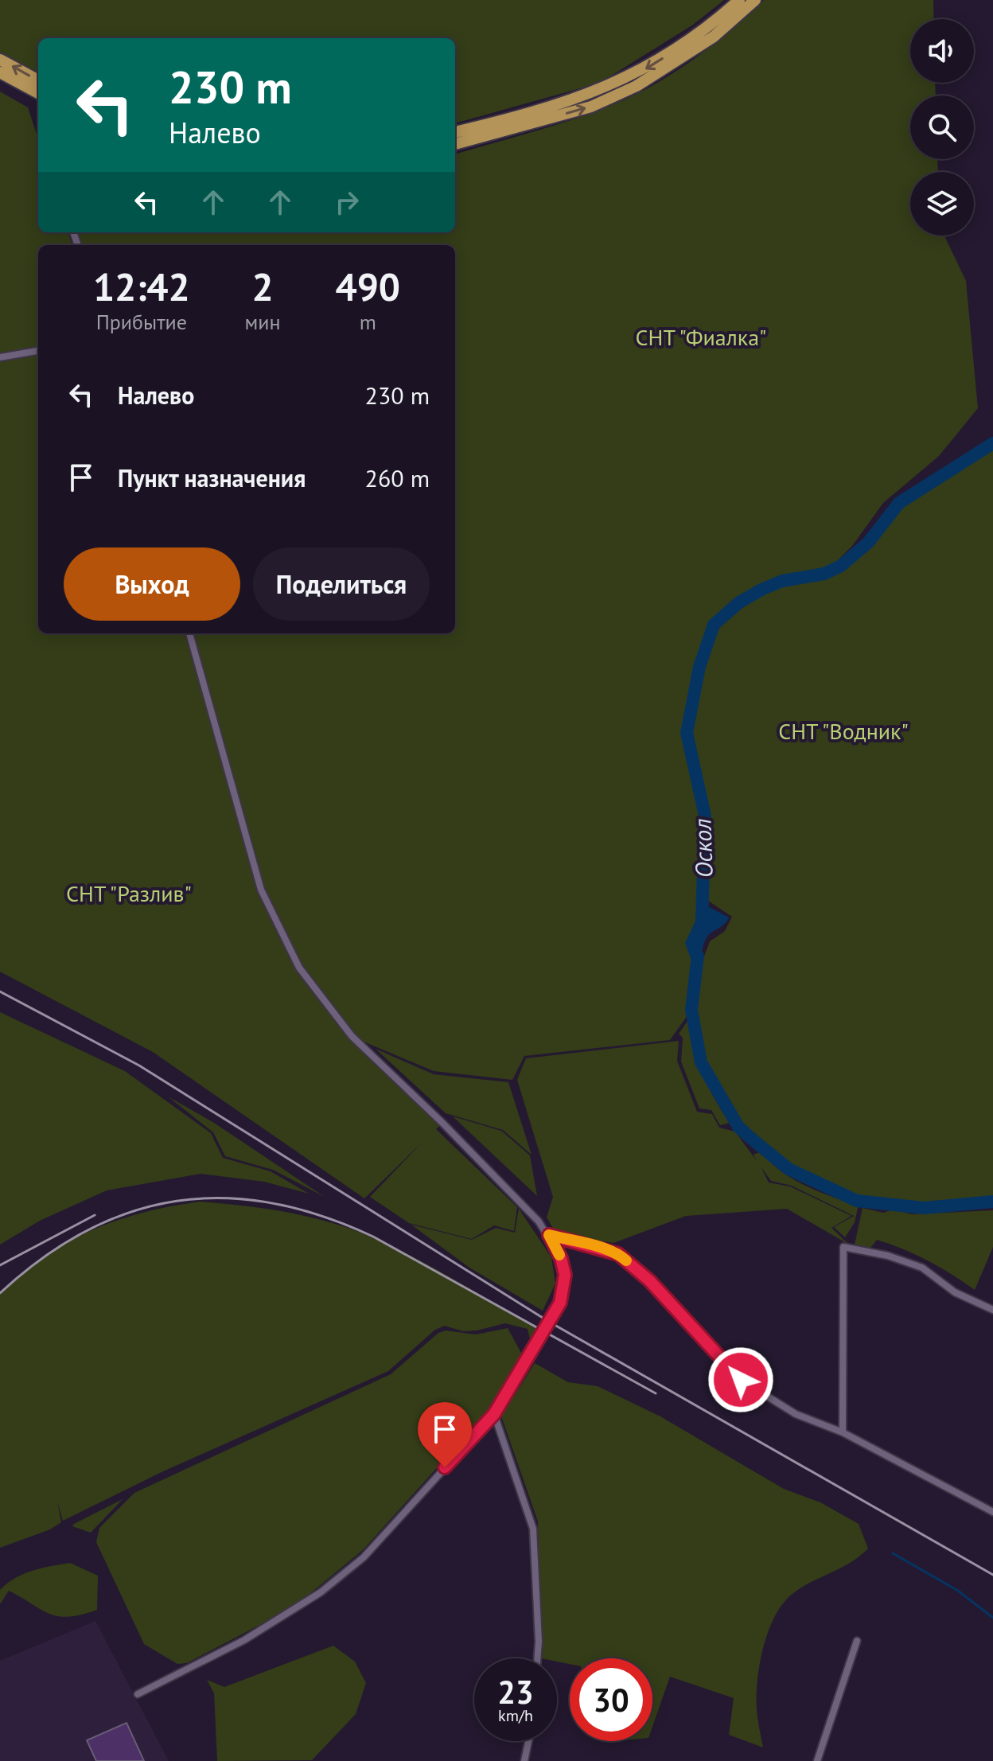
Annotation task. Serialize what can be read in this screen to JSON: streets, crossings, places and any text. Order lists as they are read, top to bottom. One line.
{"water":["Оскол"],"parks":["СНТ \"Фиалка\"","СНТ \"Водник\"","СНТ \"Разлив\""],"page":{"turn":["230 m","Налево"],"eta":["12:42","Прибытие","2","мин","490","m"],"list":[{"name":"Налево","value":"230 m"},{"name":"Пункт назначения","value":"260 m"}],"buttons":["Выход","Поделиться"],"speed":"23 km/h","limit":"30"}}
